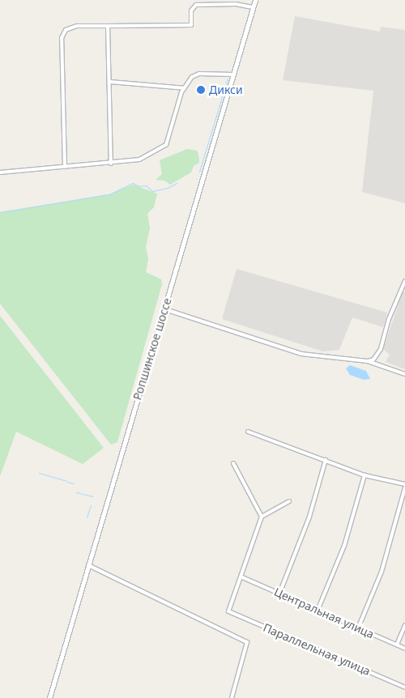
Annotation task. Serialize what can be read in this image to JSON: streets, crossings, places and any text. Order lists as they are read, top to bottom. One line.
{"streets":{"main road":["Ропшинское шоссе"],"street":["Центральная улица","Параллельная улица"]},"crossings":[["Центральная улица","Параллельная улица"]],"places":["Дикси"]}
